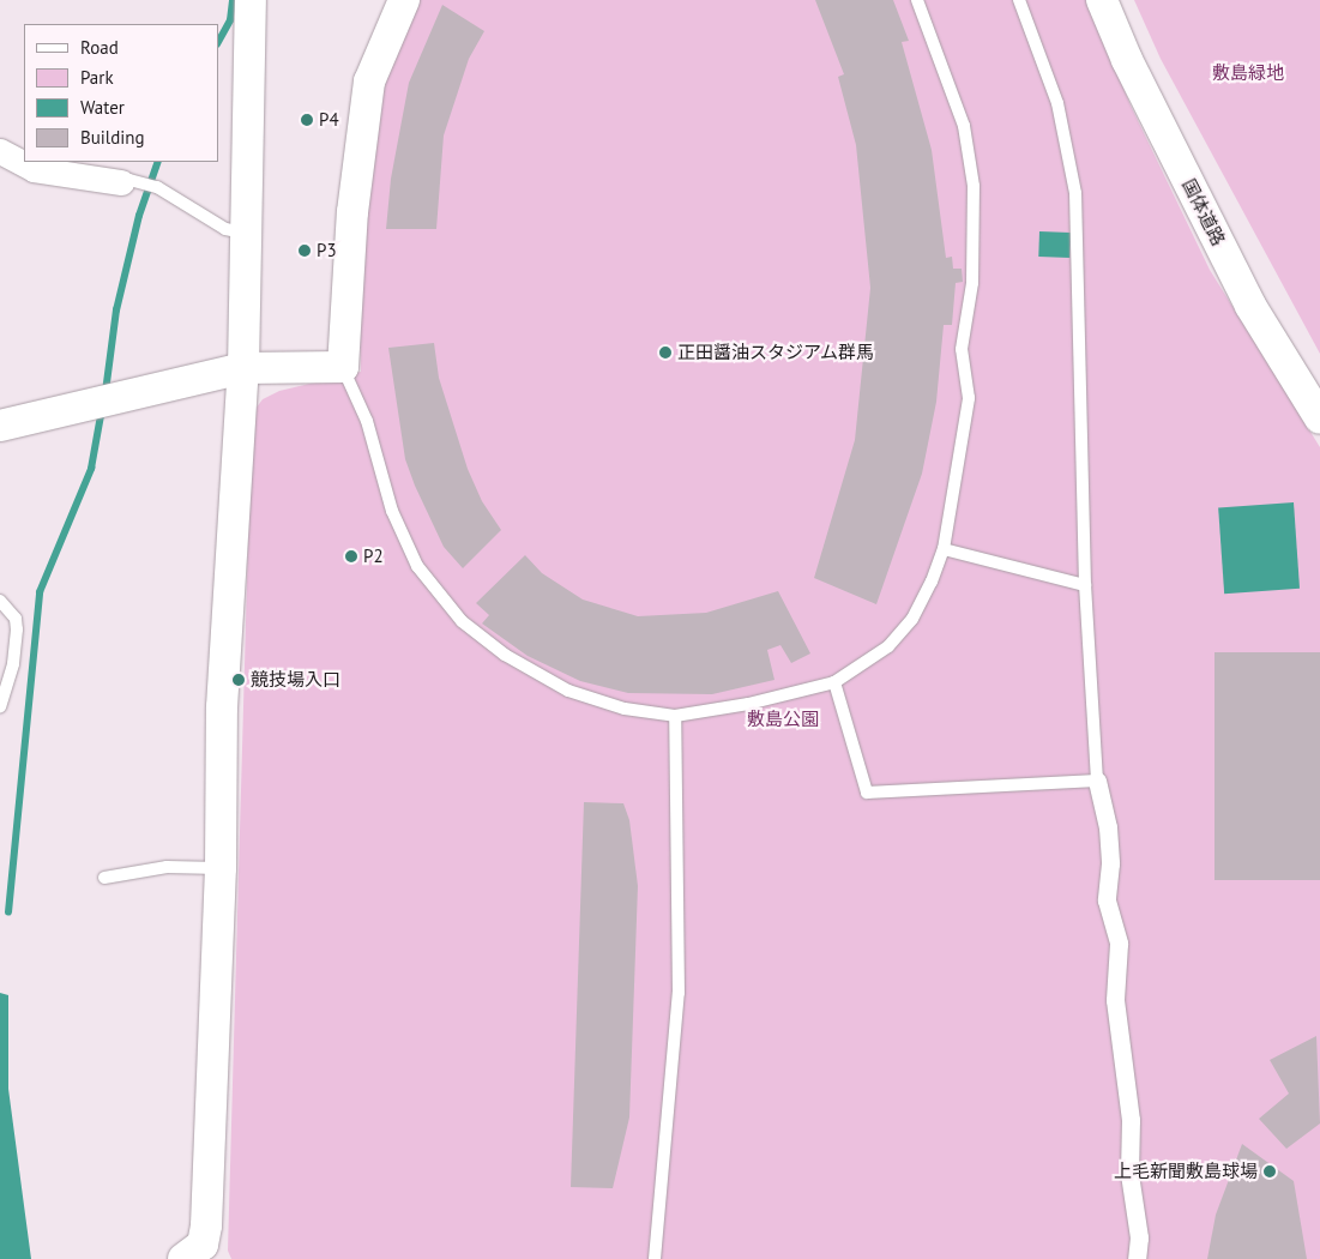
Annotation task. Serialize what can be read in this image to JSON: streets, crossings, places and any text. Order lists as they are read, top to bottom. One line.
{"streets":{"street":["国体道路"]},"parks":["敷島緑地","敷島公園"],"places":["P4","P3","正田醤油スタジアム群馬","P2","競技場入口","上毛新聞敷島球場"],"legend":["Road","Park","Water","Building"]}
